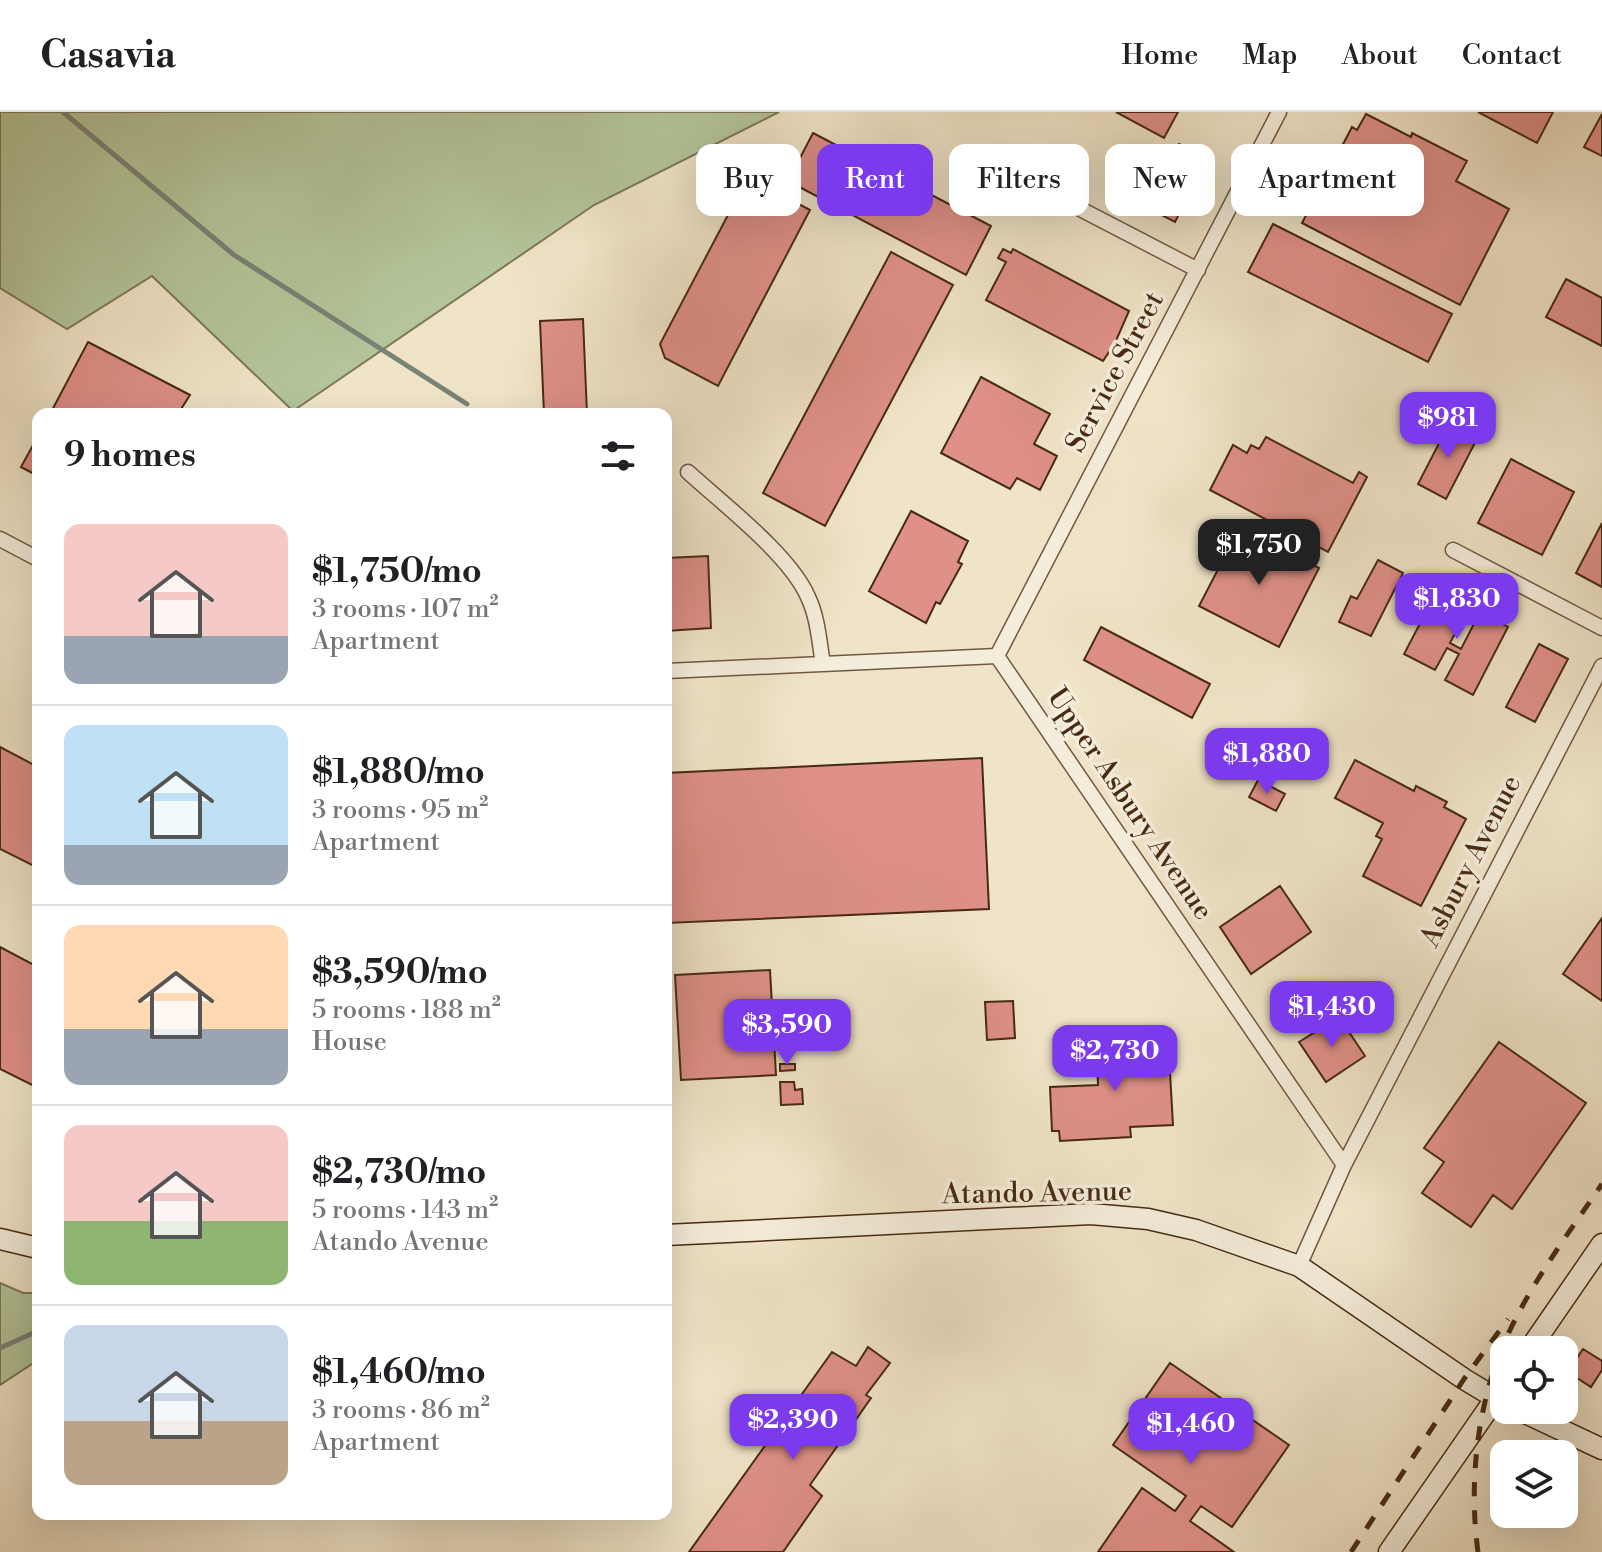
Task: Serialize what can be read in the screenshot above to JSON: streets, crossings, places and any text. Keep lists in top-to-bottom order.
{
  "streets": {
    "main road": ["Atando Avenue"],
    "street": ["Service Street", "Upper Asbury Avenue", "Asbury Avenue"]
  },
  "crossings": [
    ["Service Street", "Upper Asbury Avenue"],
    ["Upper Asbury Avenue", "Asbury Avenue"]
  ],
  "page": {
    "header": "Casavia",
    "nav": [
      "Home",
      "Map",
      "About",
      "Contact"
    ],
    "chip": [
      "Buy",
      "Rent",
      "Filters",
      "New",
      "Apartment"
    ],
    "price": [
      "$981",
      "$1,750",
      "$1,830",
      "$1,880",
      "$1,430",
      "$3,590",
      "$2,730",
      "$2,390",
      "$1,460"
    ],
    "heading": "9 homes",
    "list": [
      {
        "name": "$1,750/mo",
        "note": "3 rooms · 107 m² · Apartment"
      },
      {
        "name": "$1,880/mo",
        "note": "3 rooms · 95 m² · Apartment"
      },
      {
        "name": "$3,590/mo",
        "note": "5 rooms · 188 m² · House"
      },
      {
        "name": "$2,730/mo",
        "note": "5 rooms · 143 m² · Atando Avenue"
      },
      {
        "name": "$1,460/mo",
        "note": "3 rooms · 86 m² · Apartment"
      }
    ]
  }
}
